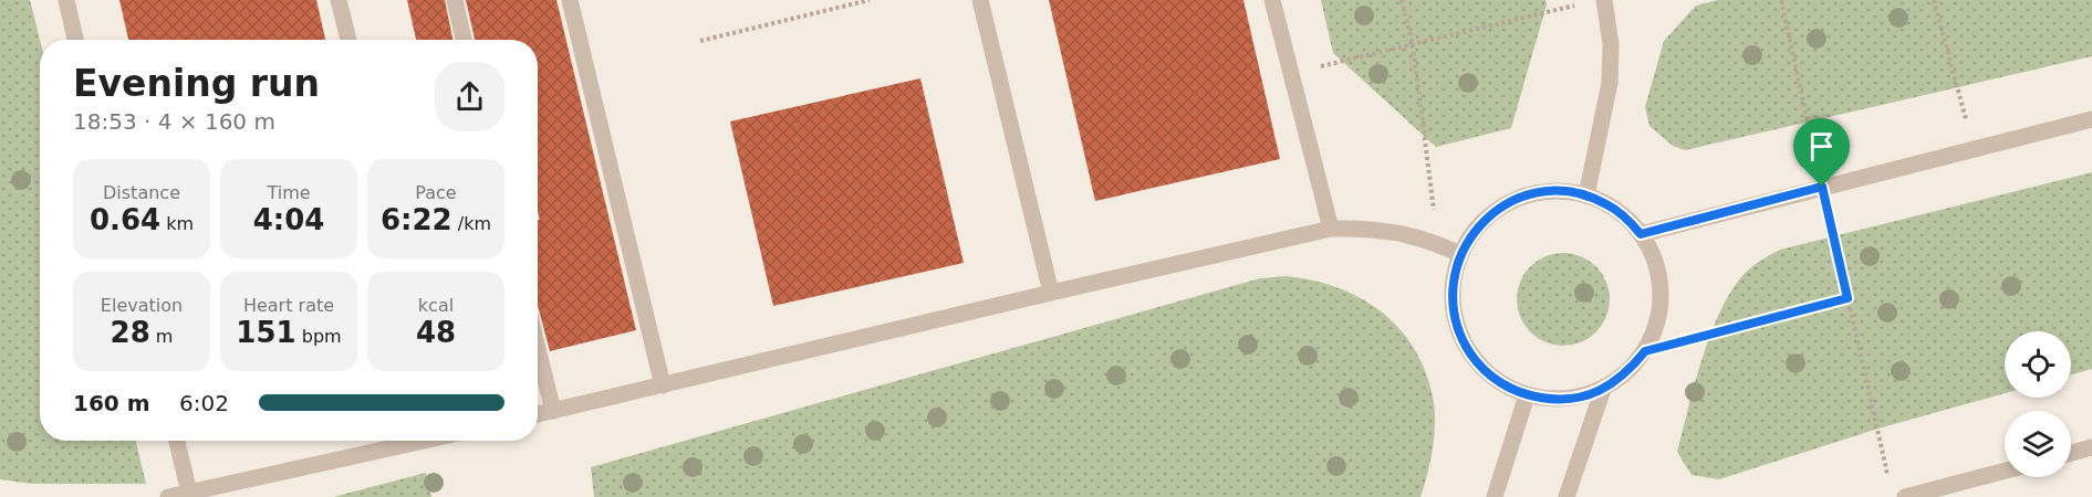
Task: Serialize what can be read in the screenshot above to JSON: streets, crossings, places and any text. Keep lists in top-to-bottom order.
{
  "page": {
    "heading": ["Evening run", "18:53 · 4 × 160 m"],
    "stats": [
      ["Distance", "0.64 km"],
      ["Time", "4:04"],
      ["Pace", "6:22 /km"],
      ["Elevation", "28 m"],
      ["Heart rate", "151 bpm"],
      ["kcal", "48"]
    ],
    "list": [
      {
        "name": "160 m",
        "note": "6:02"
      }
    ]
  }
}
